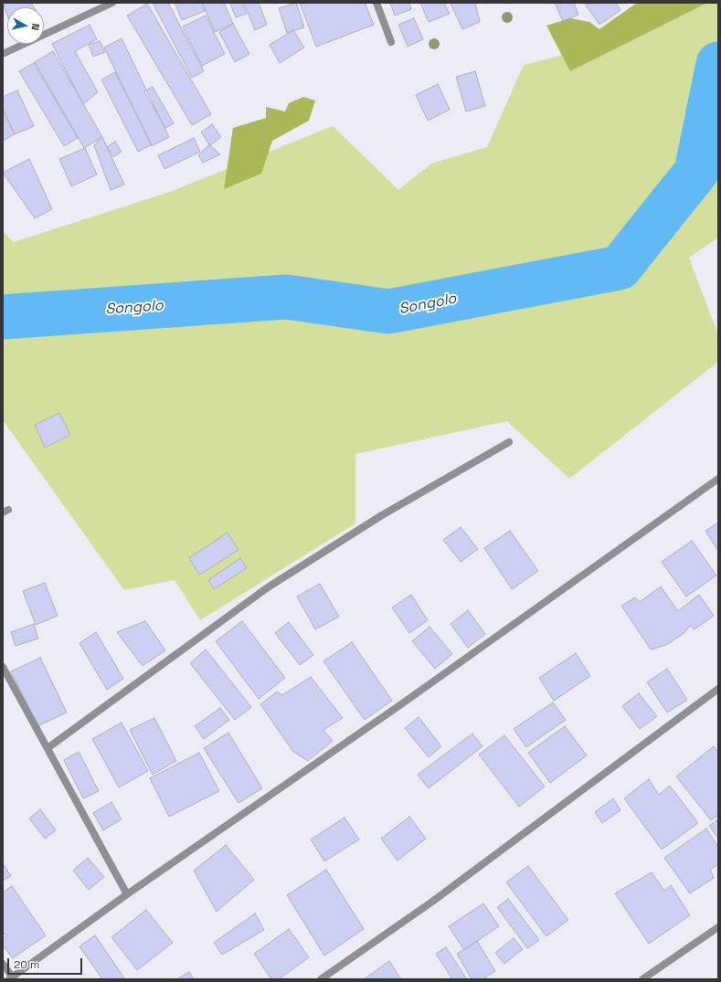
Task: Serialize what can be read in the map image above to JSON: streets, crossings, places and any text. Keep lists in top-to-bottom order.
{
  "water": ["Songolo"],
  "scale_bar": "20 m",
  "north": "right"
}
